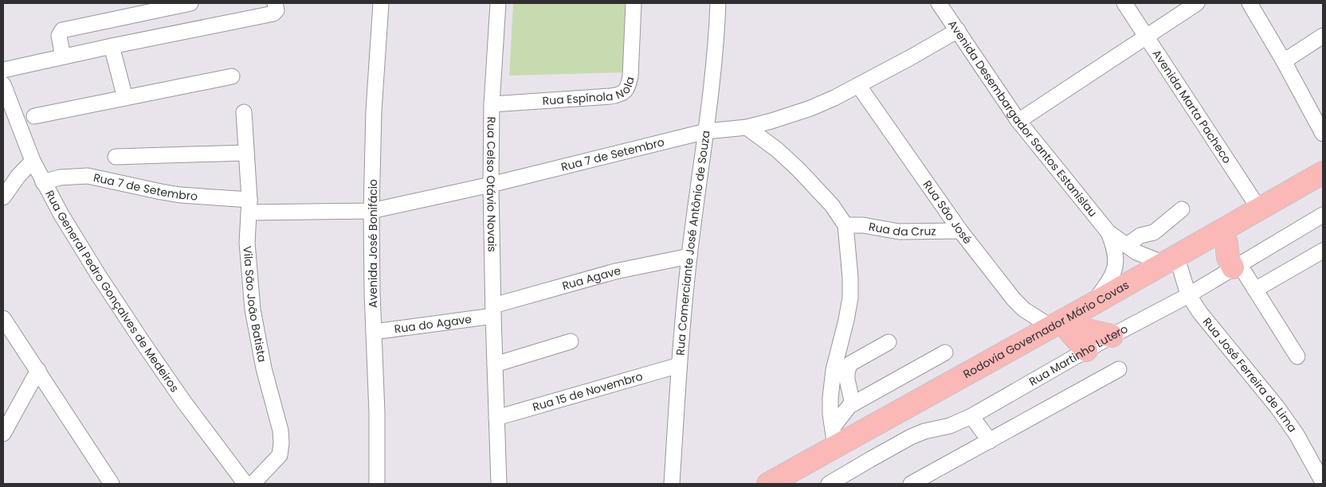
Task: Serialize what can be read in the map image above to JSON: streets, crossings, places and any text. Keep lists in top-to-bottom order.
{
  "streets": {
    "highway": ["Rodovia Governador Mário Covas"],
    "street": [
      "Rua Espínola Nola",
      "Avenida Marta Pacheco",
      "Avenida Desembargador Santos Estanislau",
      "Rua 7 de Setembro",
      "Rua Celso Otávio Novais",
      "Rua São José",
      "Rua da Cruz",
      "Avenida José Bonifácio",
      "Rua Comerciante José Antônio de Souza",
      "Rua Agave",
      "Rua General Pedro Gonçalves de Medeiros",
      "Vila São João Batista",
      "Rua do Agave",
      "Rua Martinho Lutero",
      "Rua José Ferreira de Lima",
      "Rua 15 de Novembro"
    ]
  },
  "crossings": [
    ["Rua Espínola Nola", "Rua Celso Otávio Novais"],
    ["Avenida Marta Pacheco", "Rodovia Governador Mário Covas"],
    ["Avenida Desembargador Santos Estanislau", "Rua 7 de Setembro"],
    ["Avenida Desembargador Santos Estanislau", "Rodovia Governador Mário Covas"],
    ["Avenida Desembargador Santos Estanislau", "Rua José Ferreira de Lima"],
    ["Rua 7 de Setembro", "Rua Celso Otávio Novais"],
    ["Rua 7 de Setembro", "Rua São José"],
    ["Rua 7 de Setembro", "Avenida José Bonifácio"],
    ["Rua 7 de Setembro", "Rua Comerciante José Antônio de Souza"],
    ["Rua 7 de Setembro", "Rua General Pedro Gonçalves de Medeiros"],
    ["Rua 7 de Setembro", "Vila São João Batista"],
    ["Rua Celso Otávio Novais", "Rua Agave"],
    ["Rua Celso Otávio Novais", "Rua do Agave"],
    ["Rua Celso Otávio Novais", "Rua 15 de Novembro"],
    ["Rua São José", "Rua da Cruz"],
    ["Rua São José", "Rodovia Governador Mário Covas"],
    ["Avenida José Bonifácio", "Rua do Agave"],
    ["Rua Comerciante José Antônio de Souza", "Rua Agave"],
    ["Rua Comerciante José Antônio de Souza", "Rua 15 de Novembro"],
    ["Rua Agave", "Rua do Agave"],
    ["Rodovia Governador Mário Covas", "Rua José Ferreira de Lima"],
    ["Rua Martinho Lutero", "Rua José Ferreira de Lima"]
  ]
}
